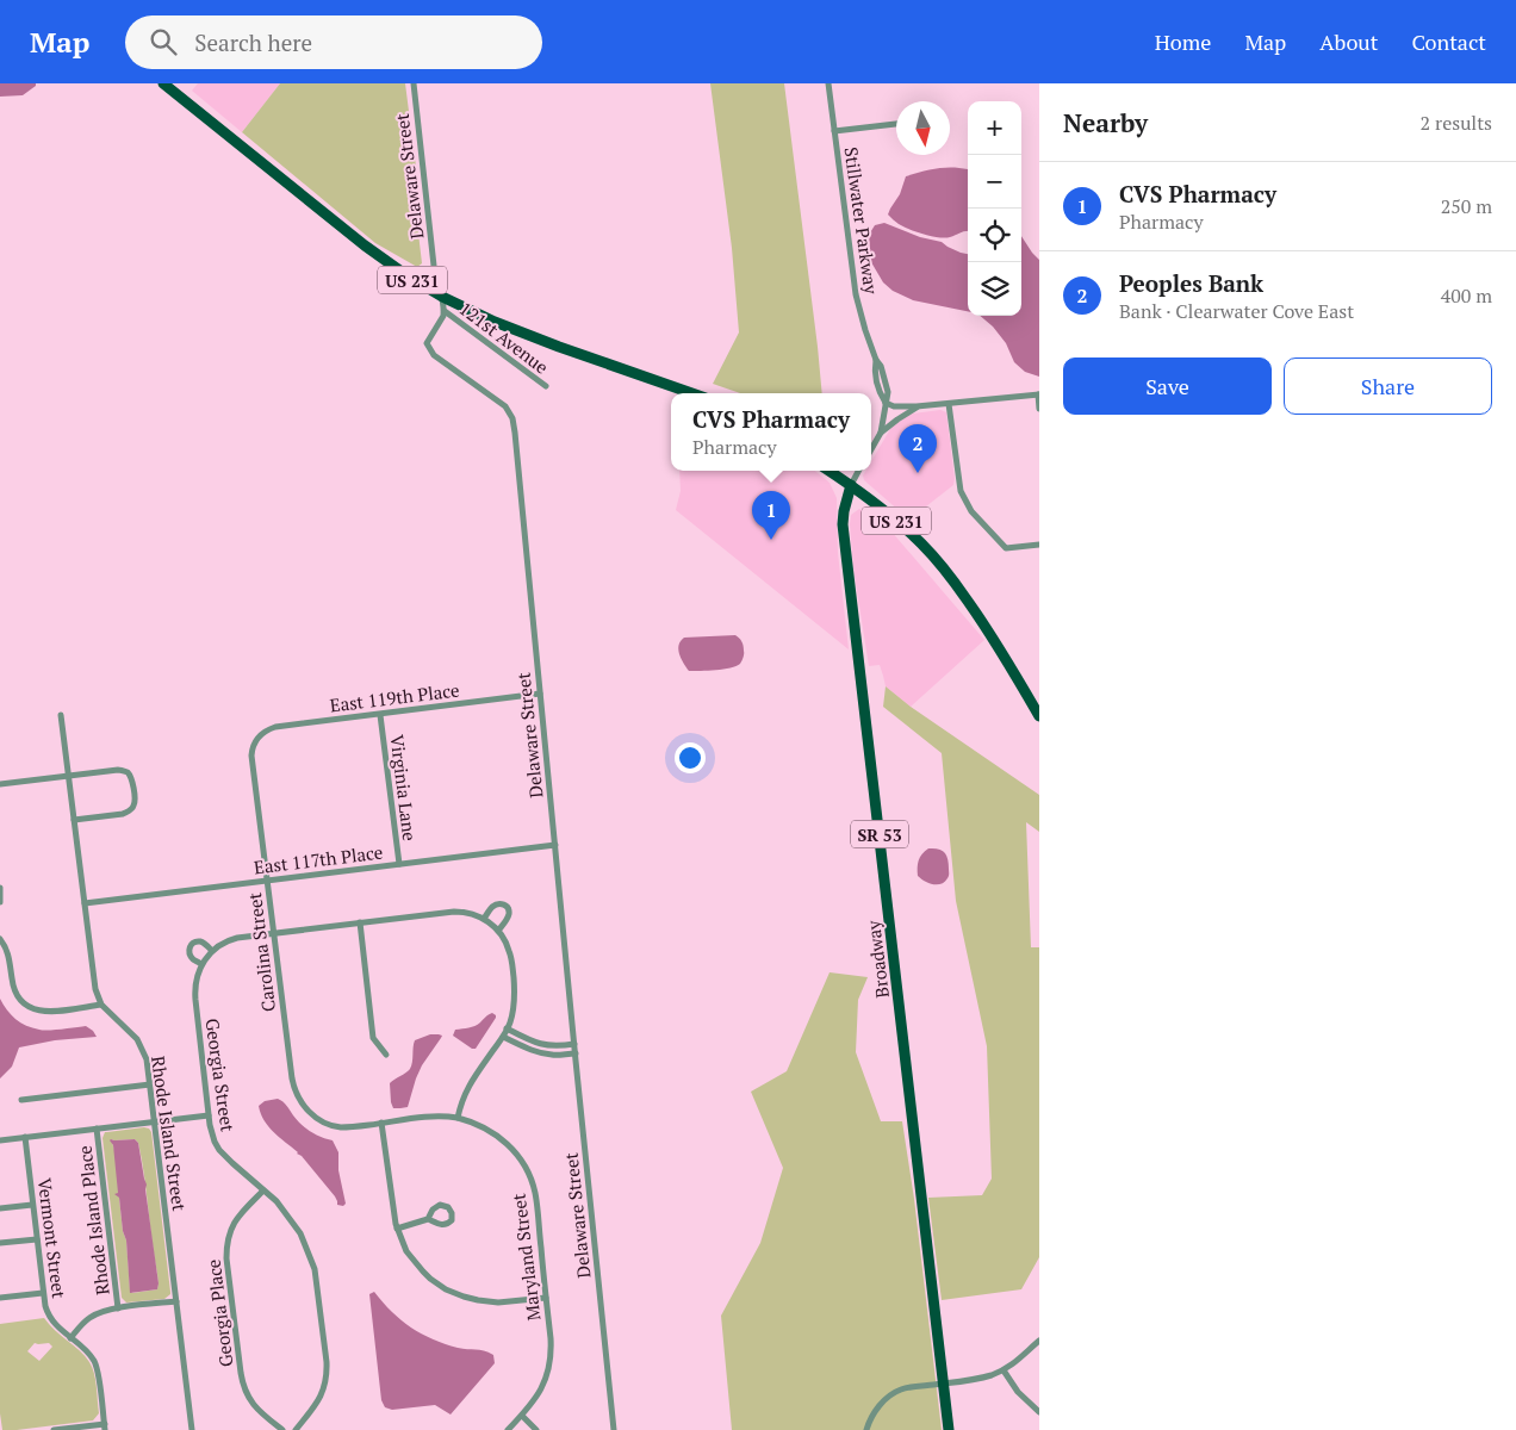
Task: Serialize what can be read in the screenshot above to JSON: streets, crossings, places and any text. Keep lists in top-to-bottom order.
{
  "streets": {
    "main road": ["US 231", "SR 53", "Broadway"],
    "street": [
      "Delaware Street",
      "Stillwater Parkway",
      "121st Avenue",
      "East 119th Place",
      "Virginia Lane",
      "East 117th Place",
      "Carolina Street",
      "Georgia Street",
      "Rhode Island Street",
      "Rhode Island Place",
      "Vermont Street",
      "Maryland Street",
      "Georgia Place"
    ]
  },
  "crossings": [
    ["Delaware Street", "US 231"],
    ["Delaware Street", "121st Avenue"],
    ["Delaware Street", "East 119th Place"],
    ["Delaware Street", "East 117th Place"],
    ["US 231", "Broadway"],
    ["East 119th Place", "Virginia Lane"],
    ["East 119th Place", "Carolina Street"],
    ["Virginia Lane", "East 117th Place"],
    ["East 117th Place", "Carolina Street"],
    ["Carolina Street", "Georgia Street"],
    ["Georgia Street", "Georgia Place"]
  ],
  "north": "bottom",
  "page": {
    "header": "Map",
    "search": "Search here",
    "nav": [
      "Home",
      "Map",
      "About",
      "Contact"
    ],
    "heading": ["Nearby", "2 results"],
    "map_buttons": ["+", "−"],
    "list": [
      {
        "mark": "1",
        "name": "CVS Pharmacy",
        "note": "Pharmacy",
        "value": "250 m"
      },
      {
        "mark": "2",
        "name": "Peoples Bank",
        "note": "Bank · Clearwater Cove East",
        "value": "400 m"
      }
    ],
    "buttons": ["Save", "Share"],
    "popup": ["CVS Pharmacy", "Pharmacy"],
    "pins": ["2", "1"]
  }
}
